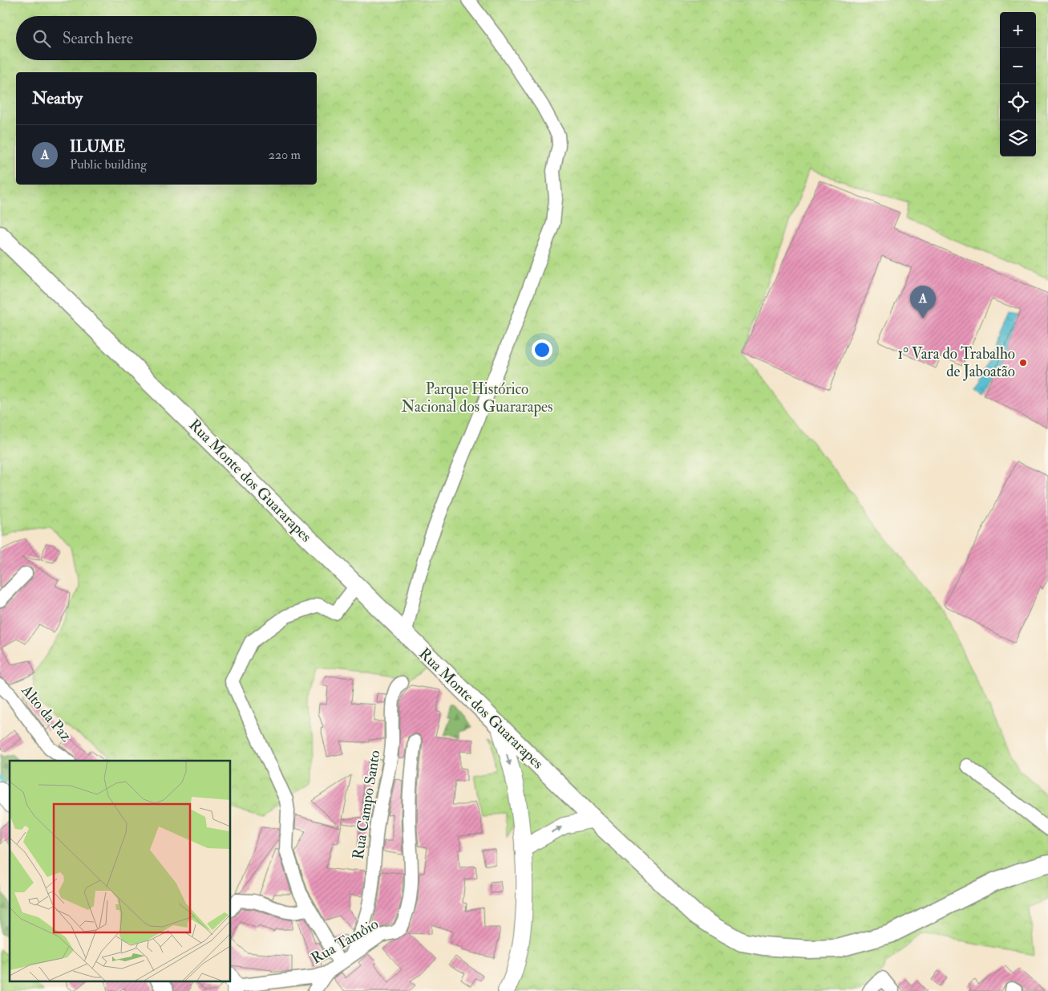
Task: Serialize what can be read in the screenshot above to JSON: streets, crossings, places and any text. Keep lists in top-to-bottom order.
{
  "streets": {
    "main road": ["Rua Monte dos Guararapes"],
    "street": ["Alto da Paz", "Rua Campo Santo", "Rua Tamôio"]
  },
  "crossings": [
    ["Rua Campo Santo", "Rua Tamôio"]
  ],
  "parks": ["Parque Histórico Nacional dos Guararapes"],
  "places": ["1° Vara do Trabalho de Jaboatão"],
  "page": {
    "map_buttons": ["+", "−"],
    "search": "Search here",
    "heading": "Nearby",
    "list": [
      {
        "mark": "A",
        "name": "ILUME",
        "note": "Public building",
        "value": "220 m"
      }
    ],
    "pins": "A"
  }
}
